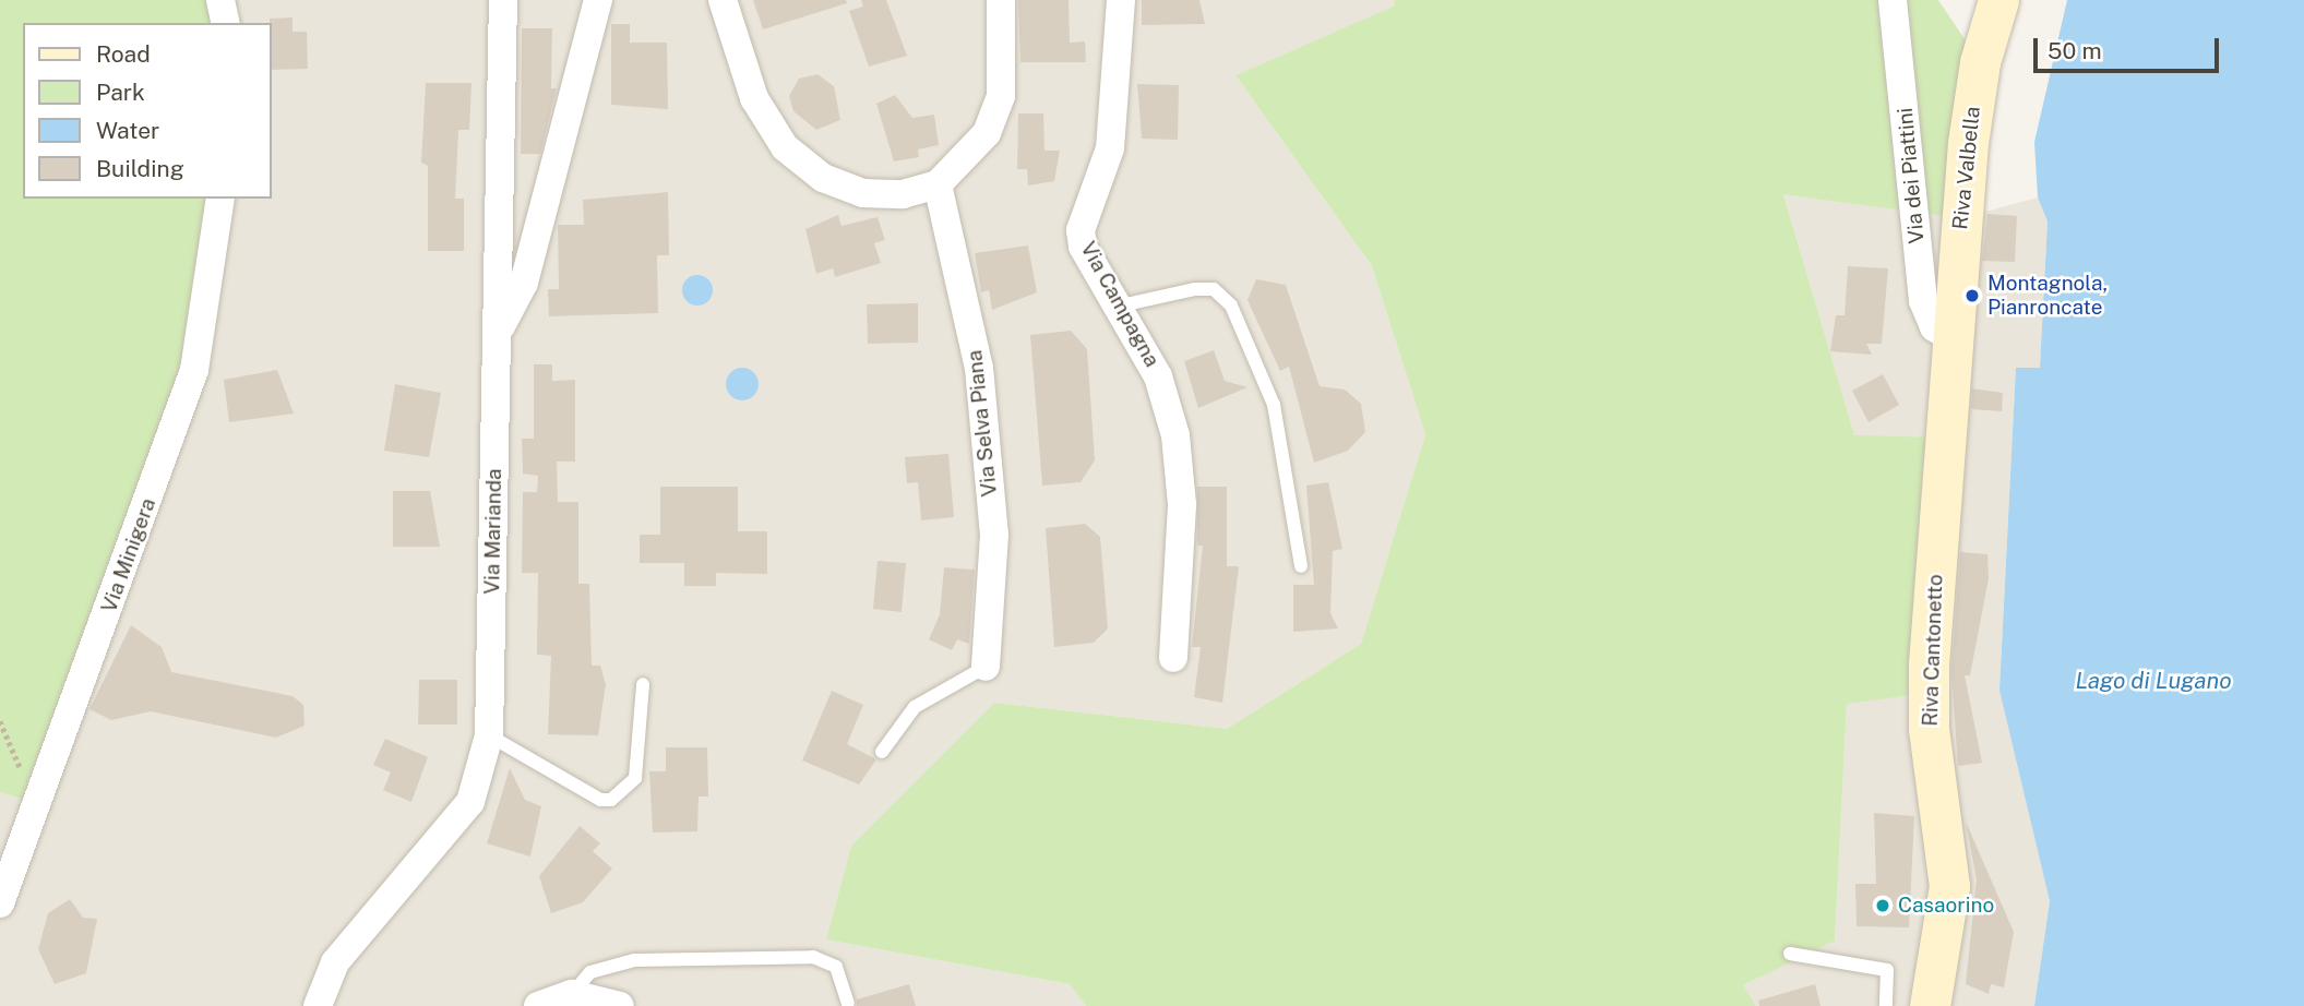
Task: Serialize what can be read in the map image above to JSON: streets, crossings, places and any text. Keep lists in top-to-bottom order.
{
  "streets": {
    "main road": ["Riva Valbella", "Riva Cantonetto"],
    "street": [
      "Via dei Piattini",
      "Via Campagna",
      "Via Selva Piana",
      "Via Marianda",
      "Via Minigera"
    ]
  },
  "crossings": [
    ["Riva Valbella", "Via dei Piattini"],
    ["Riva Valbella", "Riva Cantonetto"],
    ["Via dei Piattini", "Riva Cantonetto"]
  ],
  "water": ["Lago di Lugano"],
  "places": ["Montagnola, Pianroncate", "Casaorino"],
  "legend": [
    "Road",
    "Park",
    "Water",
    "Building"
  ],
  "scale_bar": "50 m"
}
